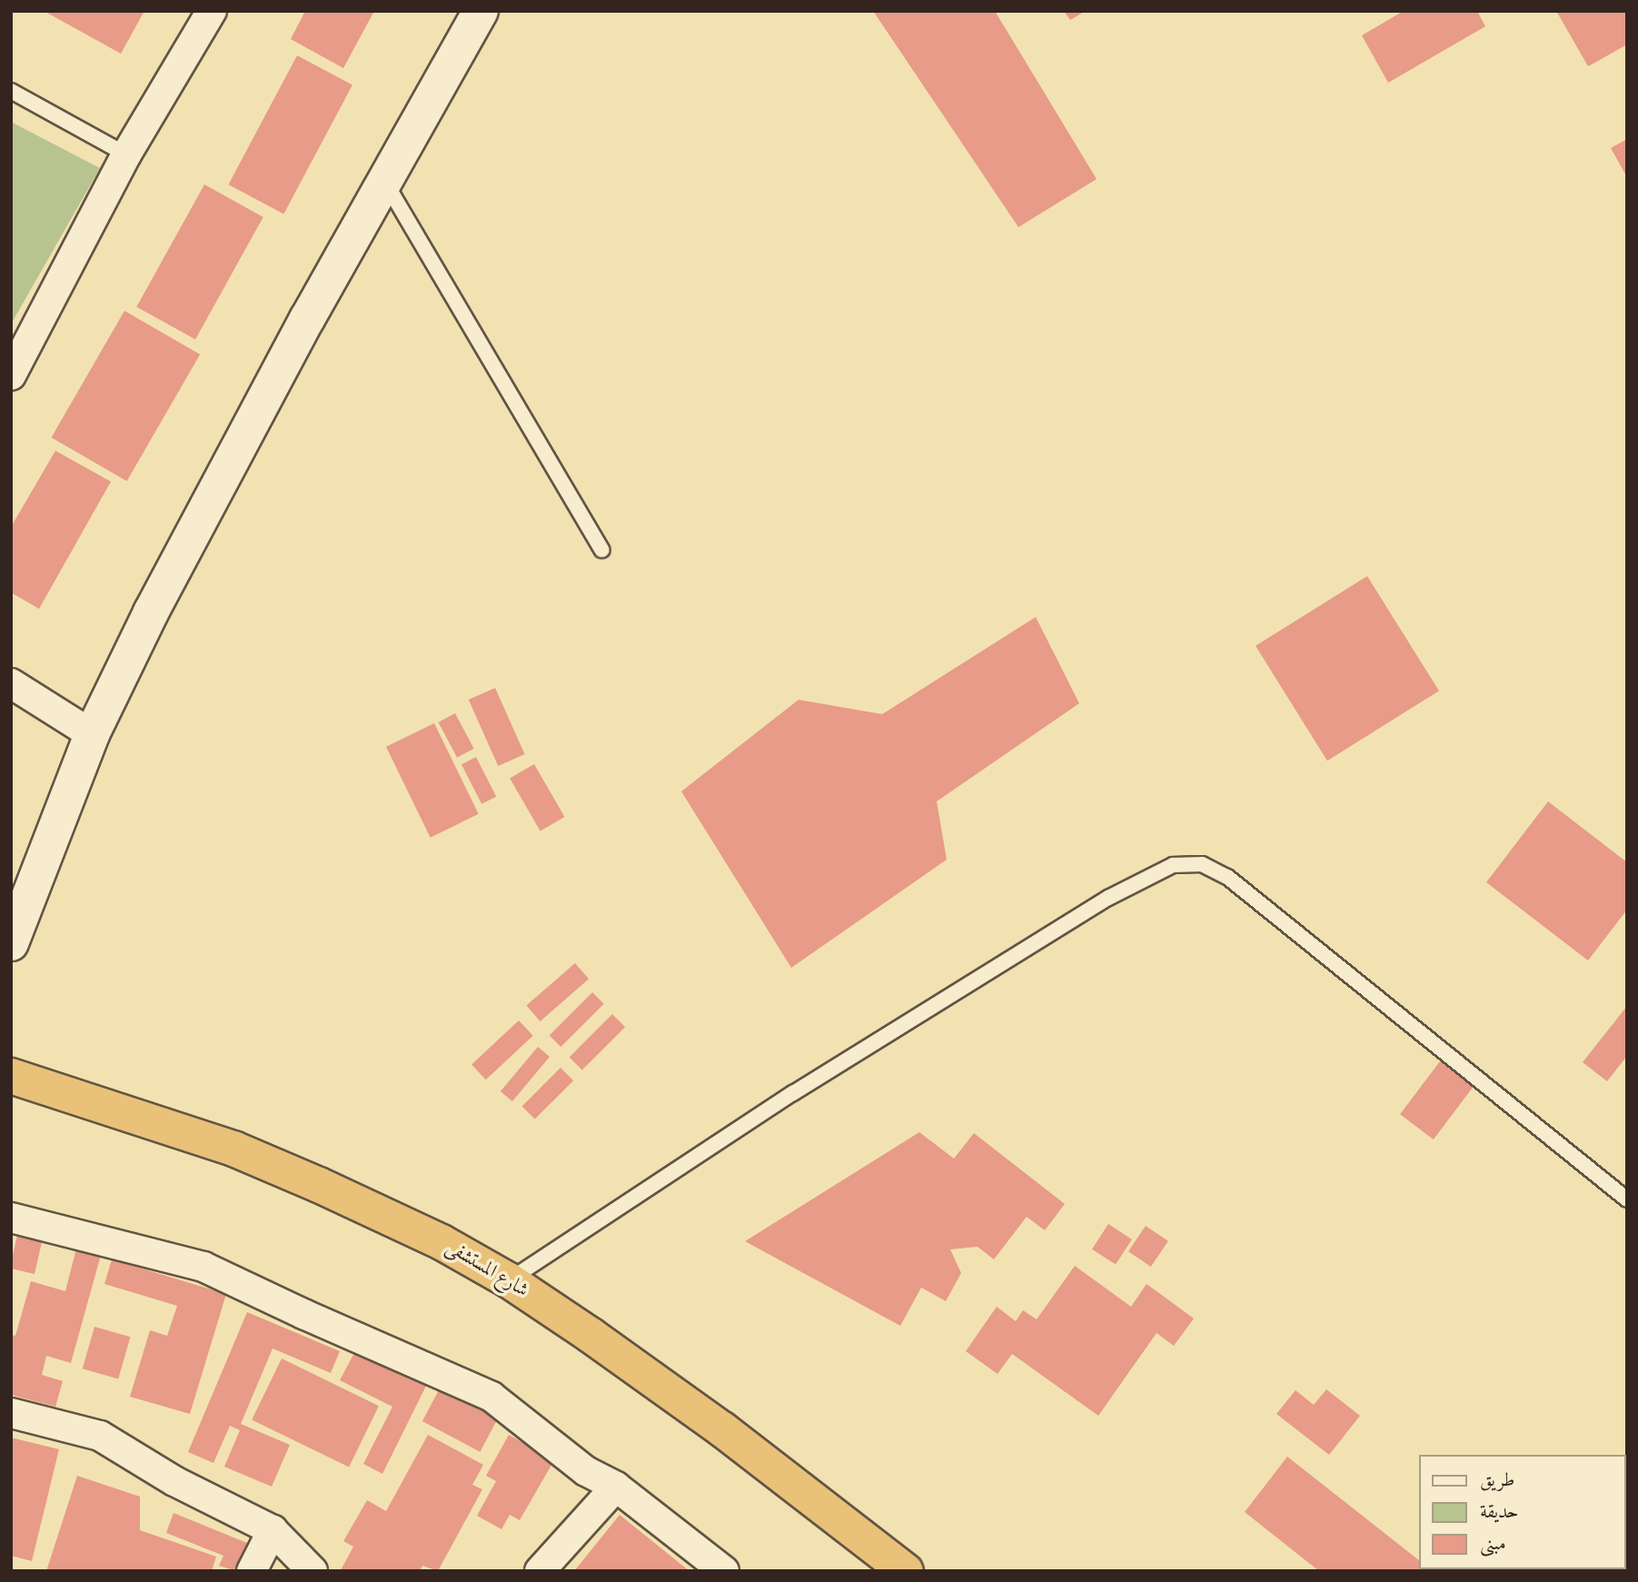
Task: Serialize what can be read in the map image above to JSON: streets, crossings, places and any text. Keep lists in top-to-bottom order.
{
  "streets": {
    "highway": ["شارع المستشفى"]
  },
  "legend": ["طريق", "حديقة", "مبنى"]
}
